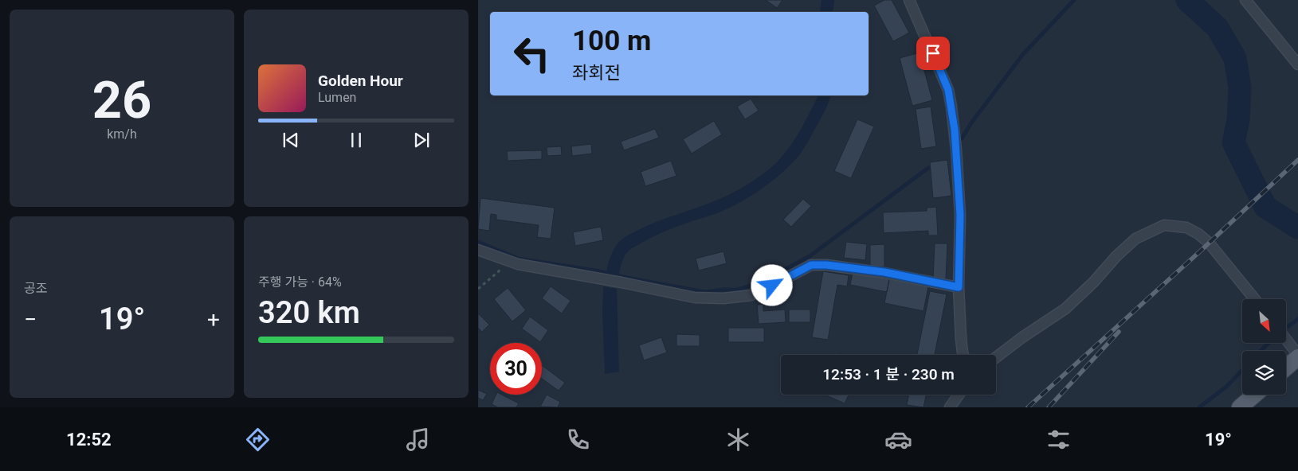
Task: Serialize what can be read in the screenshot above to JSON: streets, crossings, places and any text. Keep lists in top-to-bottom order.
{
  "north": "bottom right",
  "page": {
    "tile": [
      ["26", "km/h"],
      "공조",
      ["주행 가능 · 64%", "320 km"]
    ],
    "turn": ["100 m", "좌회전"],
    "song": ["Golden Hour", "Lumen"],
    "heat": ["−", "19°", "+"],
    "limit": "30",
    "trip": "12:53 · 1 분 · 230 m",
    "tabs": ["12:52", "19°"]
  }
}
